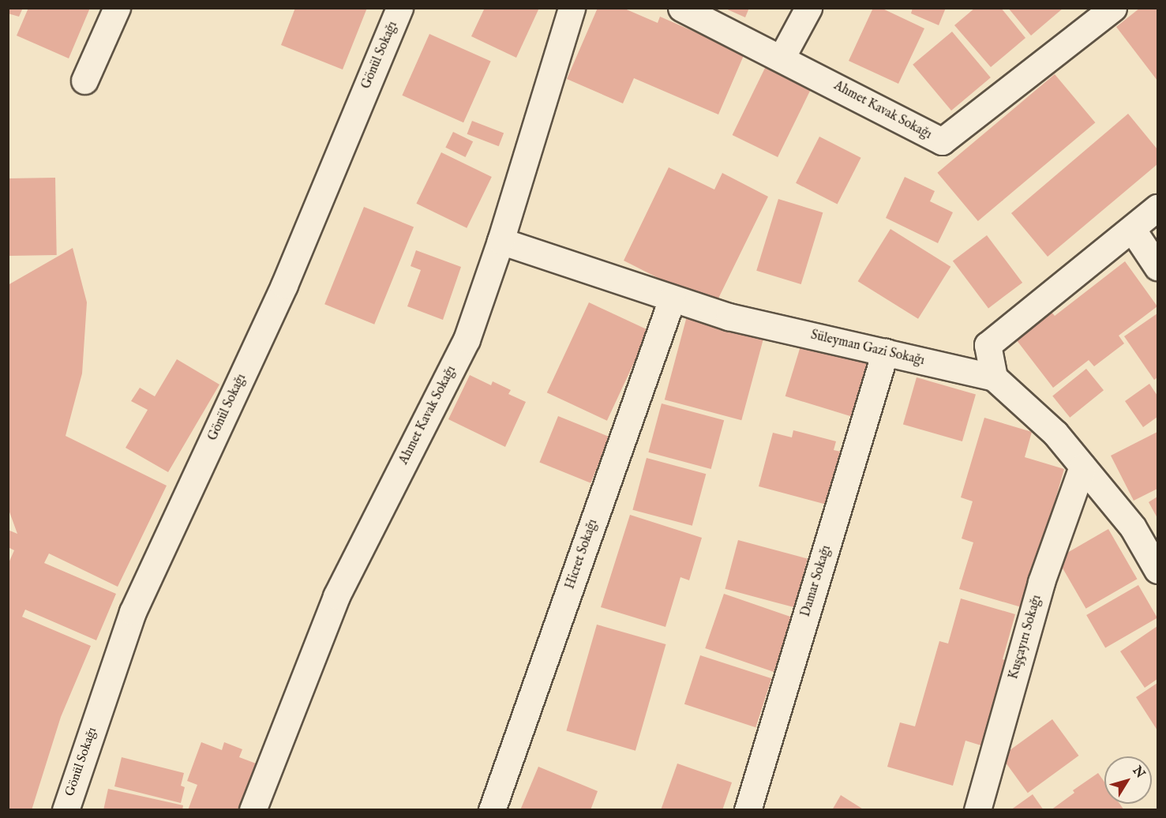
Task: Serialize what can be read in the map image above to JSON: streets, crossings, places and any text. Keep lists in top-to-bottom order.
{
  "streets": {
    "street": [
      "Gönül Sokağı",
      "Ahmet Kavak Sokağı",
      "Süleyman Gazi Sokağı",
      "Hicret Sokağı",
      "Damar Sokağı",
      "Kuşçayırı Sokağı"
    ]
  },
  "crossings": [
    ["Ahmet Kavak Sokağı", "Süleyman Gazi Sokağı"],
    ["Süleyman Gazi Sokağı", "Hicret Sokağı"],
    ["Süleyman Gazi Sokağı", "Damar Sokağı"],
    ["Süleyman Gazi Sokağı", "Kuşçayırı Sokağı"]
  ],
  "north": "top right"
}
